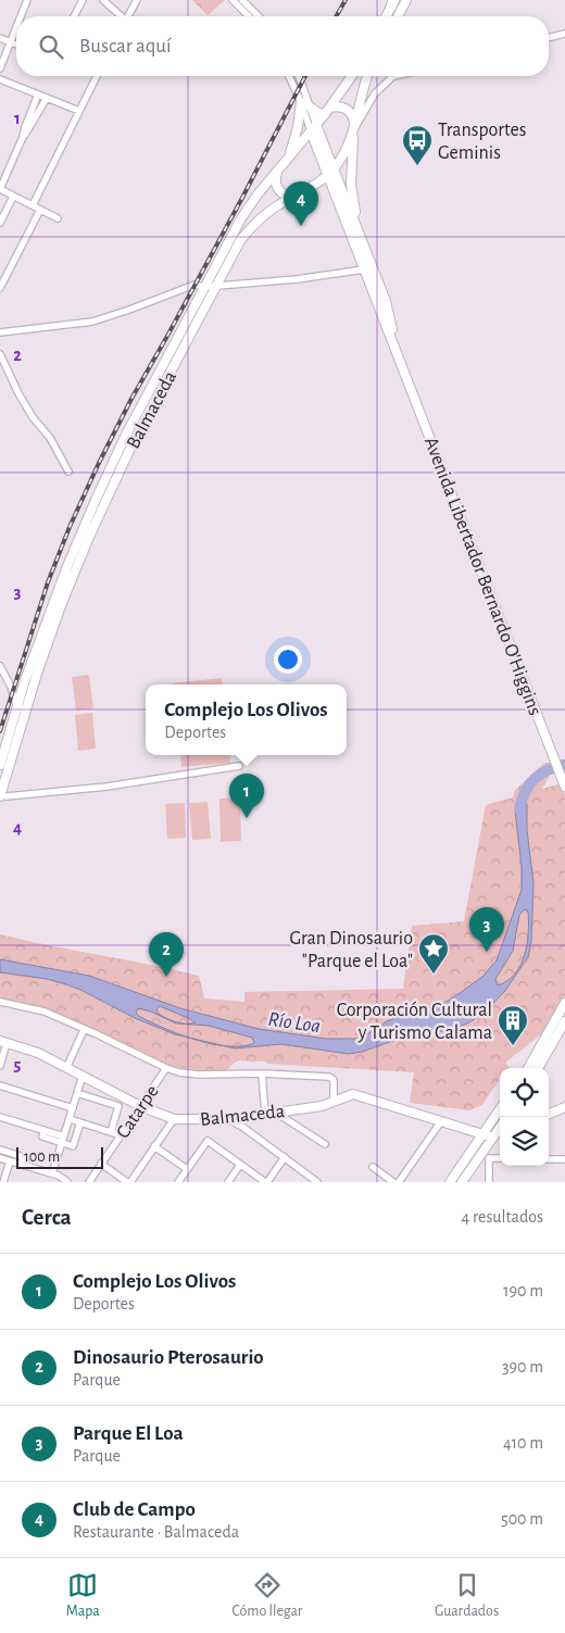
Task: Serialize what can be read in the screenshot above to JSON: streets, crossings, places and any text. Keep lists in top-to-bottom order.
{
  "streets": {
    "main road": ["Balmaceda", "Avenida Libertador Bernardo O'Higgins"],
    "street": ["Catarpe"]
  },
  "crossings": [
    ["Balmaceda", "Avenida Libertador Bernardo O'Higgins"],
    ["Balmaceda", "Catarpe"]
  ],
  "water": ["Río Loa"],
  "places": {
    "bus stop": ["Transportes Geminis"],
    "place": ["Gran Dinosaurio \"Parque el Loa\""],
    "building": ["Corporación Cultural y Turismo Calama"]
  },
  "scale_bar": "100 m",
  "page": {
    "search": "Buscar aquí",
    "pins": [
      "4",
      "1",
      "3",
      "2"
    ],
    "popup": ["Complejo Los Olivos", "Deportes"],
    "scale": "100 m",
    "heading": ["Cerca", "4 resultados"],
    "list": [
      {
        "mark": "1",
        "name": "Complejo Los Olivos",
        "note": "Deportes",
        "value": "190 m"
      },
      {
        "mark": "2",
        "name": "Dinosaurio Pterosaurio",
        "note": "Parque",
        "value": "390 m"
      },
      {
        "mark": "3",
        "name": "Parque El Loa",
        "note": "Parque",
        "value": "410 m"
      },
      {
        "mark": "4",
        "name": "Club de Campo",
        "note": "Restaurante · Balmaceda",
        "value": "500 m"
      }
    ],
    "nav": ["Mapa", "Cómo llegar", "Guardados"]
  },
  "grid": {
    "rows": [
      "1",
      "2",
      "3",
      "4",
      "5"
    ]
  }
}
